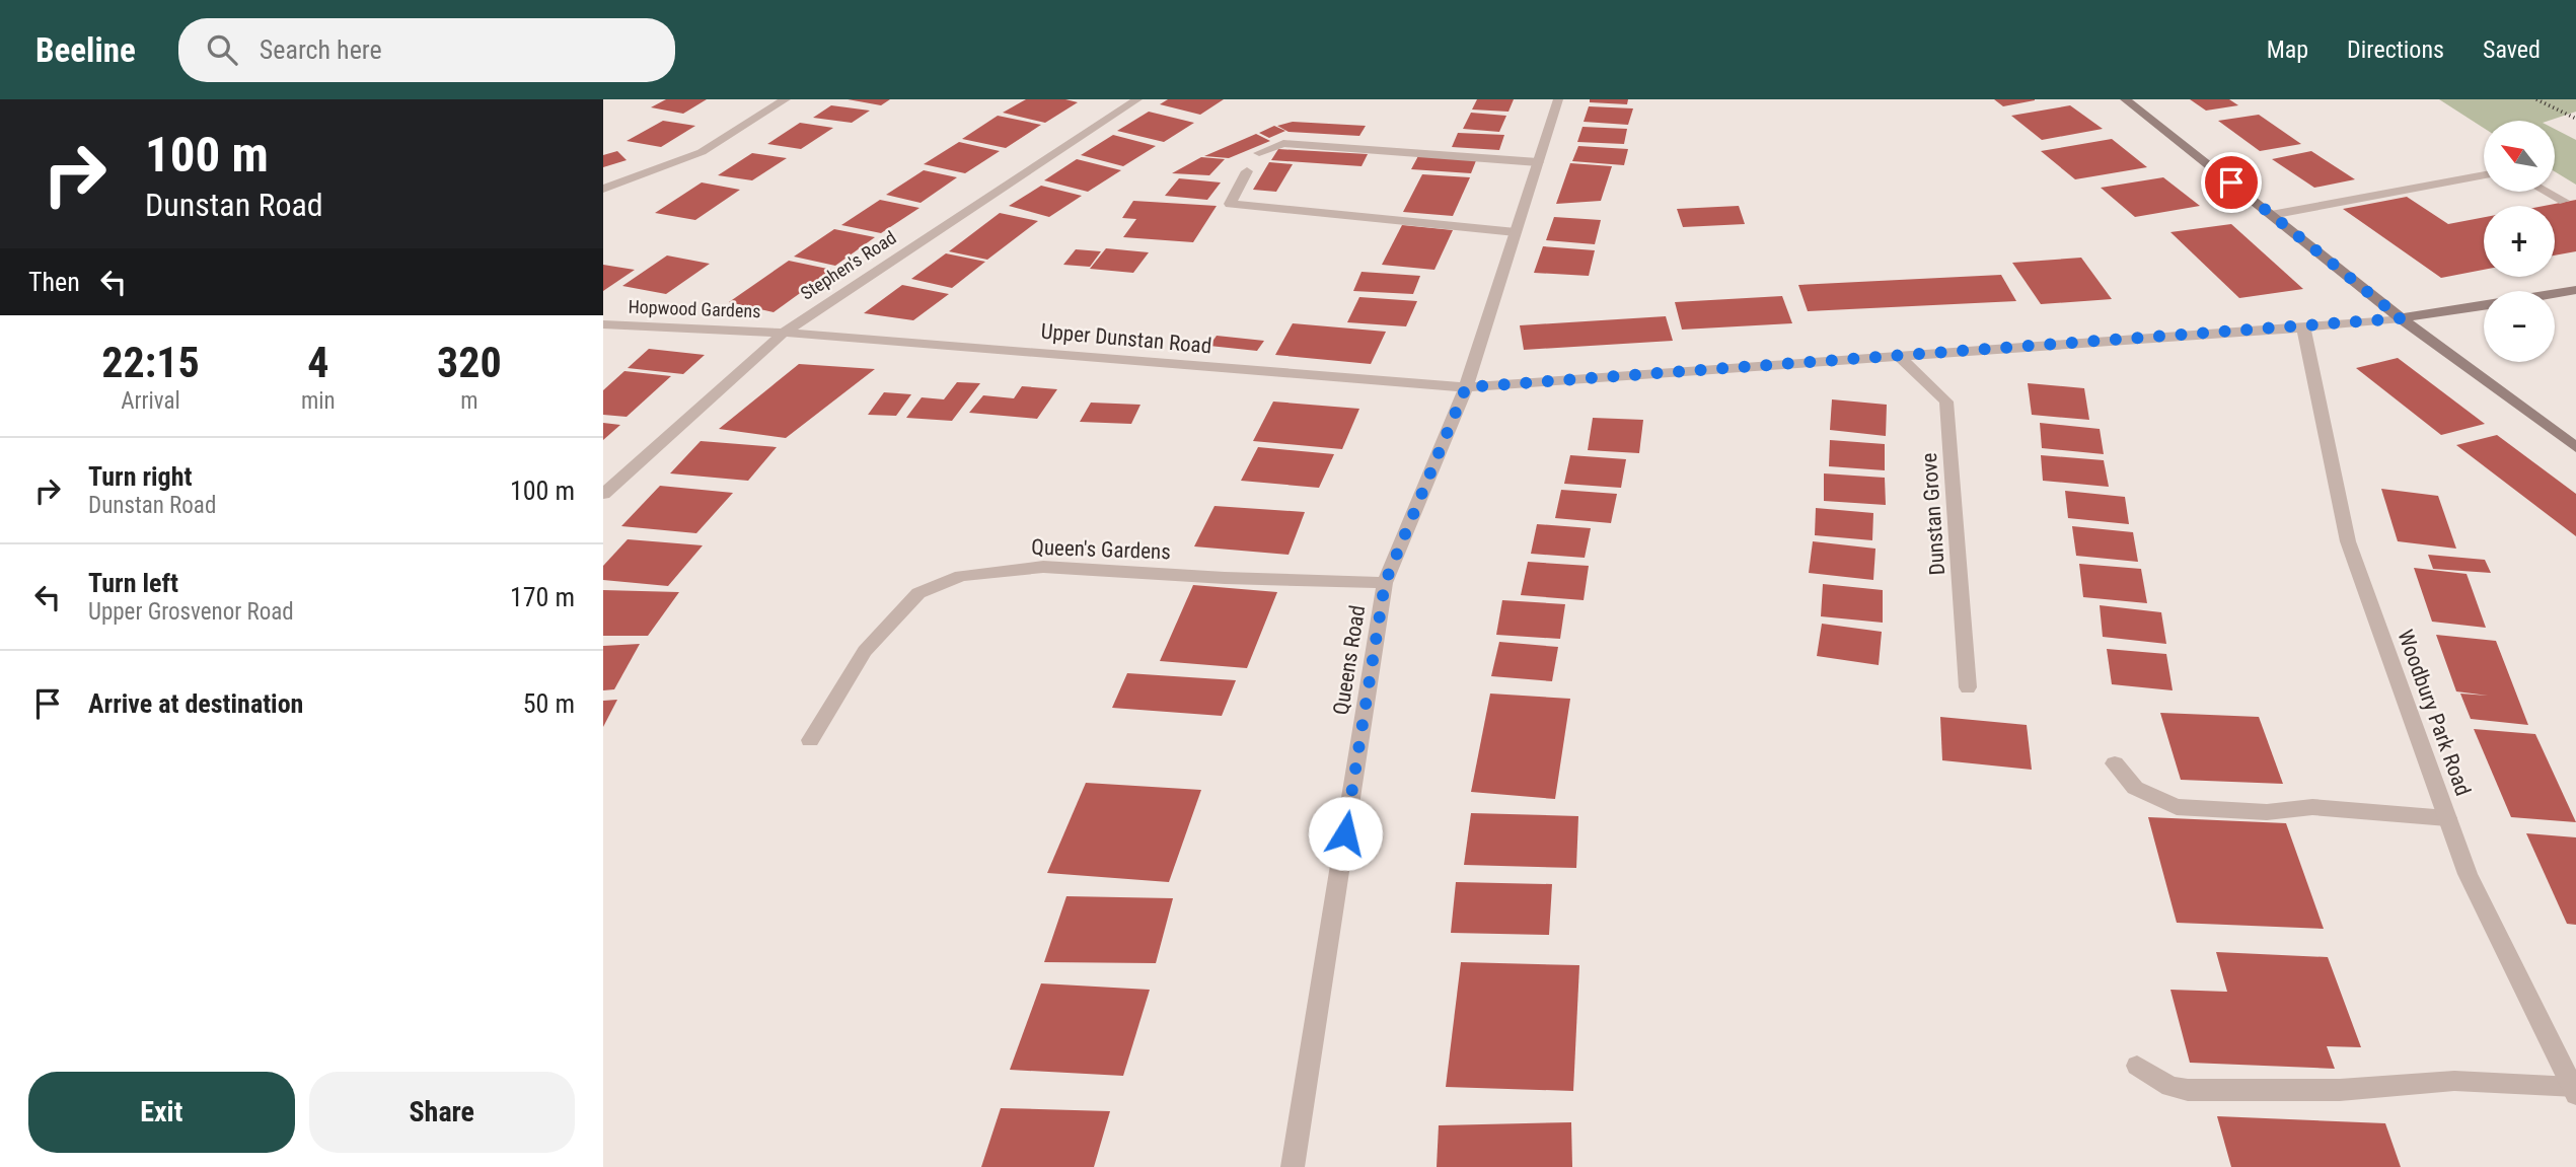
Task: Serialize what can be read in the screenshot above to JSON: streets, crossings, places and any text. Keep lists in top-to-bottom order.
{
  "streets": {
    "street": [
      "Stephen's Road",
      "Hopwood Gardens",
      "Upper Dunstan Road",
      "Dunstan Grove",
      "Queen's Gardens",
      "Queens Road",
      "Woodbury Park Road"
    ]
  },
  "crossings": [
    ["Stephen's Road", "Hopwood Gardens"],
    ["Stephen's Road", "Upper Dunstan Road"],
    ["Hopwood Gardens", "Upper Dunstan Road"],
    ["Upper Dunstan Road", "Dunstan Grove"],
    ["Upper Dunstan Road", "Queens Road"],
    ["Upper Dunstan Road", "Woodbury Park Road"],
    ["Queen's Gardens", "Queens Road"]
  ],
  "north": "top left",
  "page": {
    "header": "Beeline",
    "search": "Search here",
    "nav": ["Map", "Directions", "Saved"],
    "turn": ["100 m", "Dunstan Road"],
    "map_buttons": ["+", "−"],
    "then": "Then",
    "eta": [
      "22:15",
      "Arrival",
      "4",
      "min",
      "320",
      "m"
    ],
    "list": [
      {
        "name": "Turn right",
        "note": "Dunstan Road",
        "value": "100 m"
      },
      {
        "name": "Turn left",
        "note": "Upper Grosvenor Road",
        "value": "170 m"
      },
      {
        "name": "Arrive at destination",
        "value": "50 m"
      }
    ],
    "buttons": ["Exit", "Share"]
  }
}
